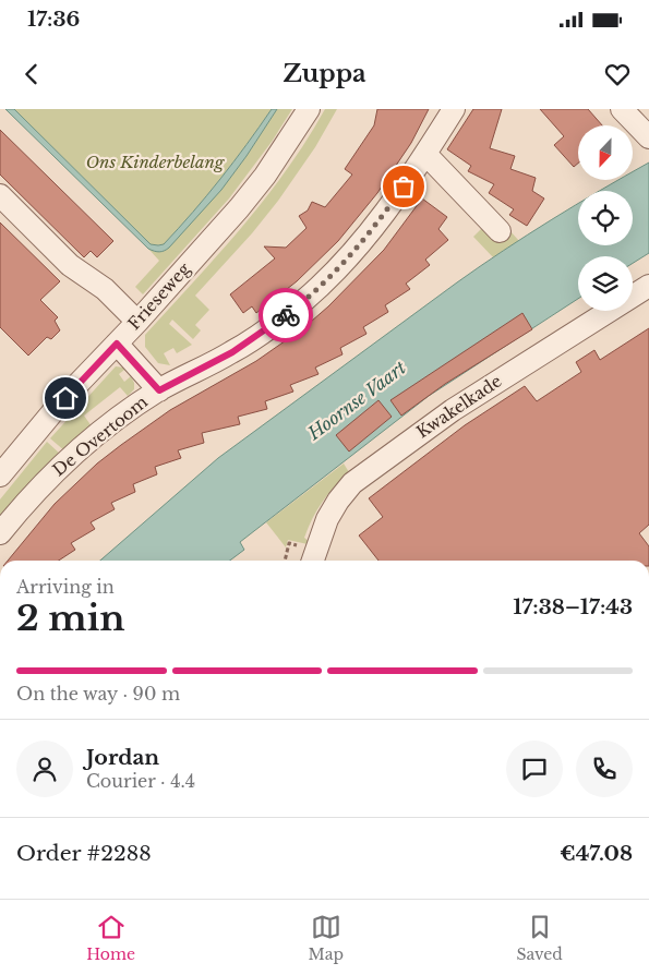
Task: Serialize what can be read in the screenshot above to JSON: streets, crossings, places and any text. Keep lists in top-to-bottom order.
{
  "streets": {
    "street": ["Frieseweg", "Kwakelkade", "De Overtoom"]
  },
  "crossings": [
    ["Frieseweg", "De Overtoom"]
  ],
  "water": ["Hoornse Vaart"],
  "parks": ["Ons Kinderbelang"],
  "north": "bottom",
  "page": {
    "status": "17:36",
    "header": "Zuppa",
    "heading": ["2 min", "Arriving in", "17:38–17:43"],
    "panel": [
      "Jordan",
      "Courier · 4.4",
      "Order #2288",
      "€47.08"
    ],
    "bar": "On the way · 90 m",
    "tabs": ["Home", "Map", "Saved"]
  }
}
